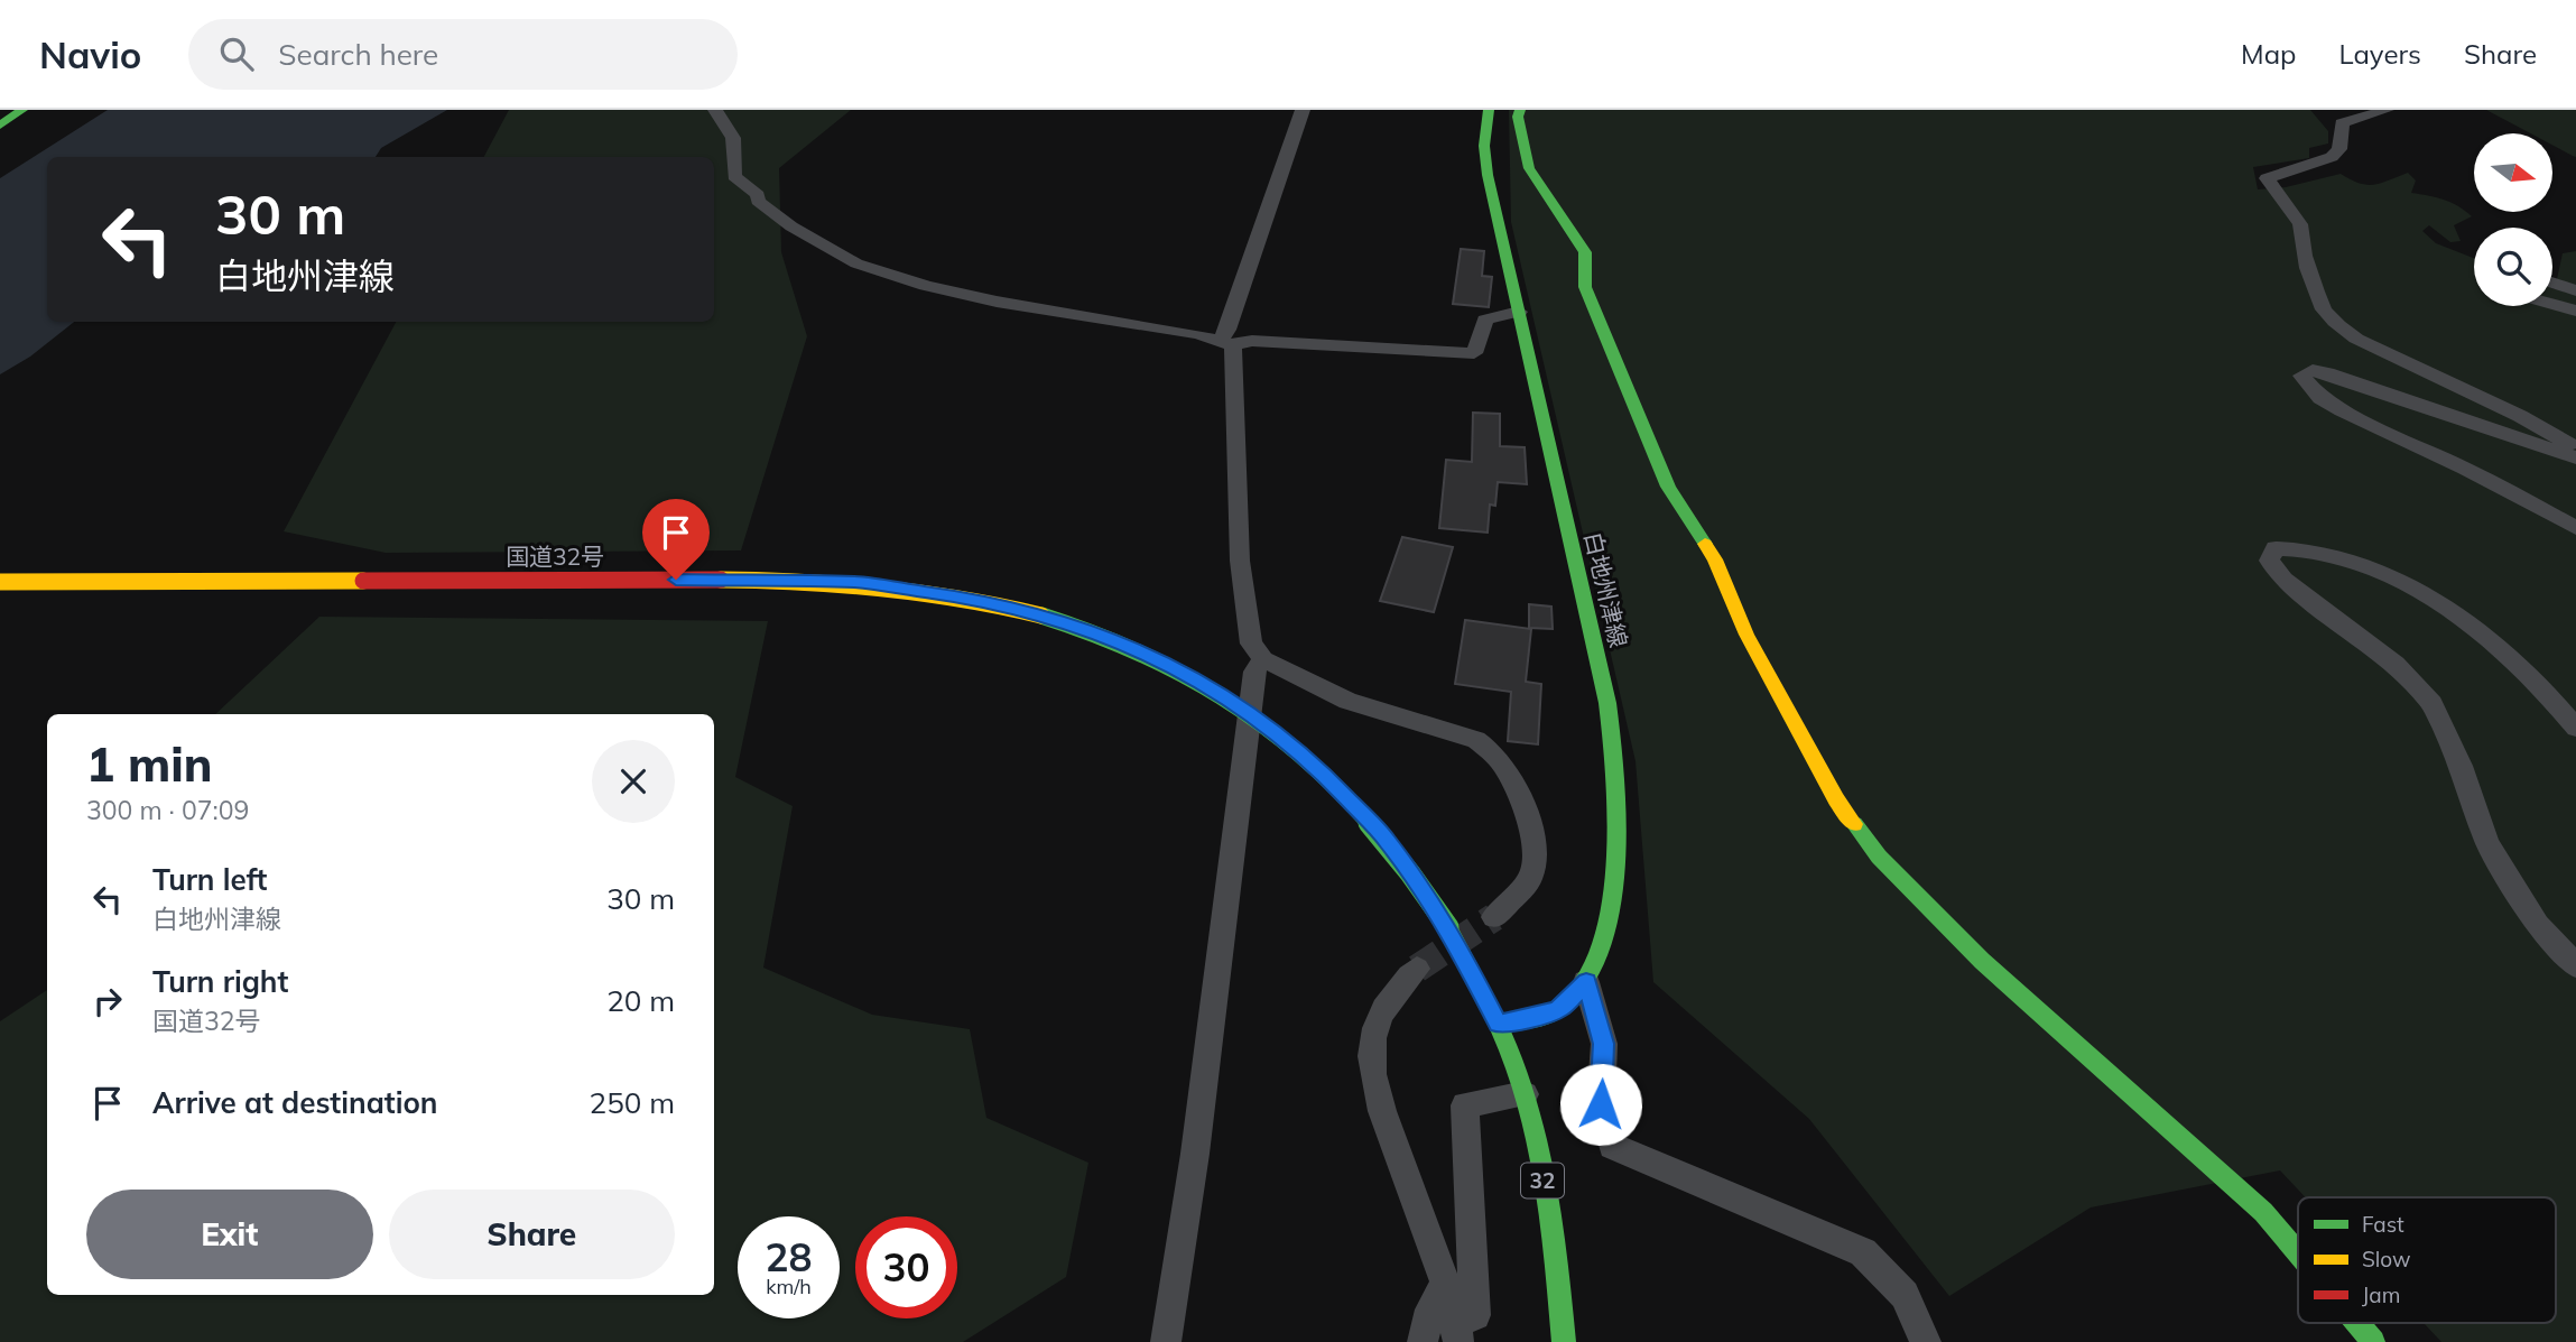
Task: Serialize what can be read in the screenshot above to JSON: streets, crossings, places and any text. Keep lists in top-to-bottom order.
{
  "streets": {
    "main road": ["国道32号", "白地州津線", "32"]
  },
  "crossings": [
    ["国道32号", "白地州津線"]
  ],
  "legend": ["Fast", "Slow", "Jam"],
  "north": "right",
  "page": {
    "header": "Navio",
    "search": "Search here",
    "nav": ["Map", "Layers", "Share"],
    "turn": ["30 m", "白地州津線"],
    "heading": ["1 min", "300 m · 07:09"],
    "list": [
      {
        "name": "Turn left",
        "note": "白地州津線",
        "value": "30 m"
      },
      {
        "name": "Turn right",
        "note": "国道32号",
        "value": "20 m"
      },
      {
        "name": "Arrive at destination",
        "value": "250 m"
      }
    ],
    "buttons": ["Exit", "Share"],
    "speed": "28 km/h",
    "limit": "30"
  }
}
